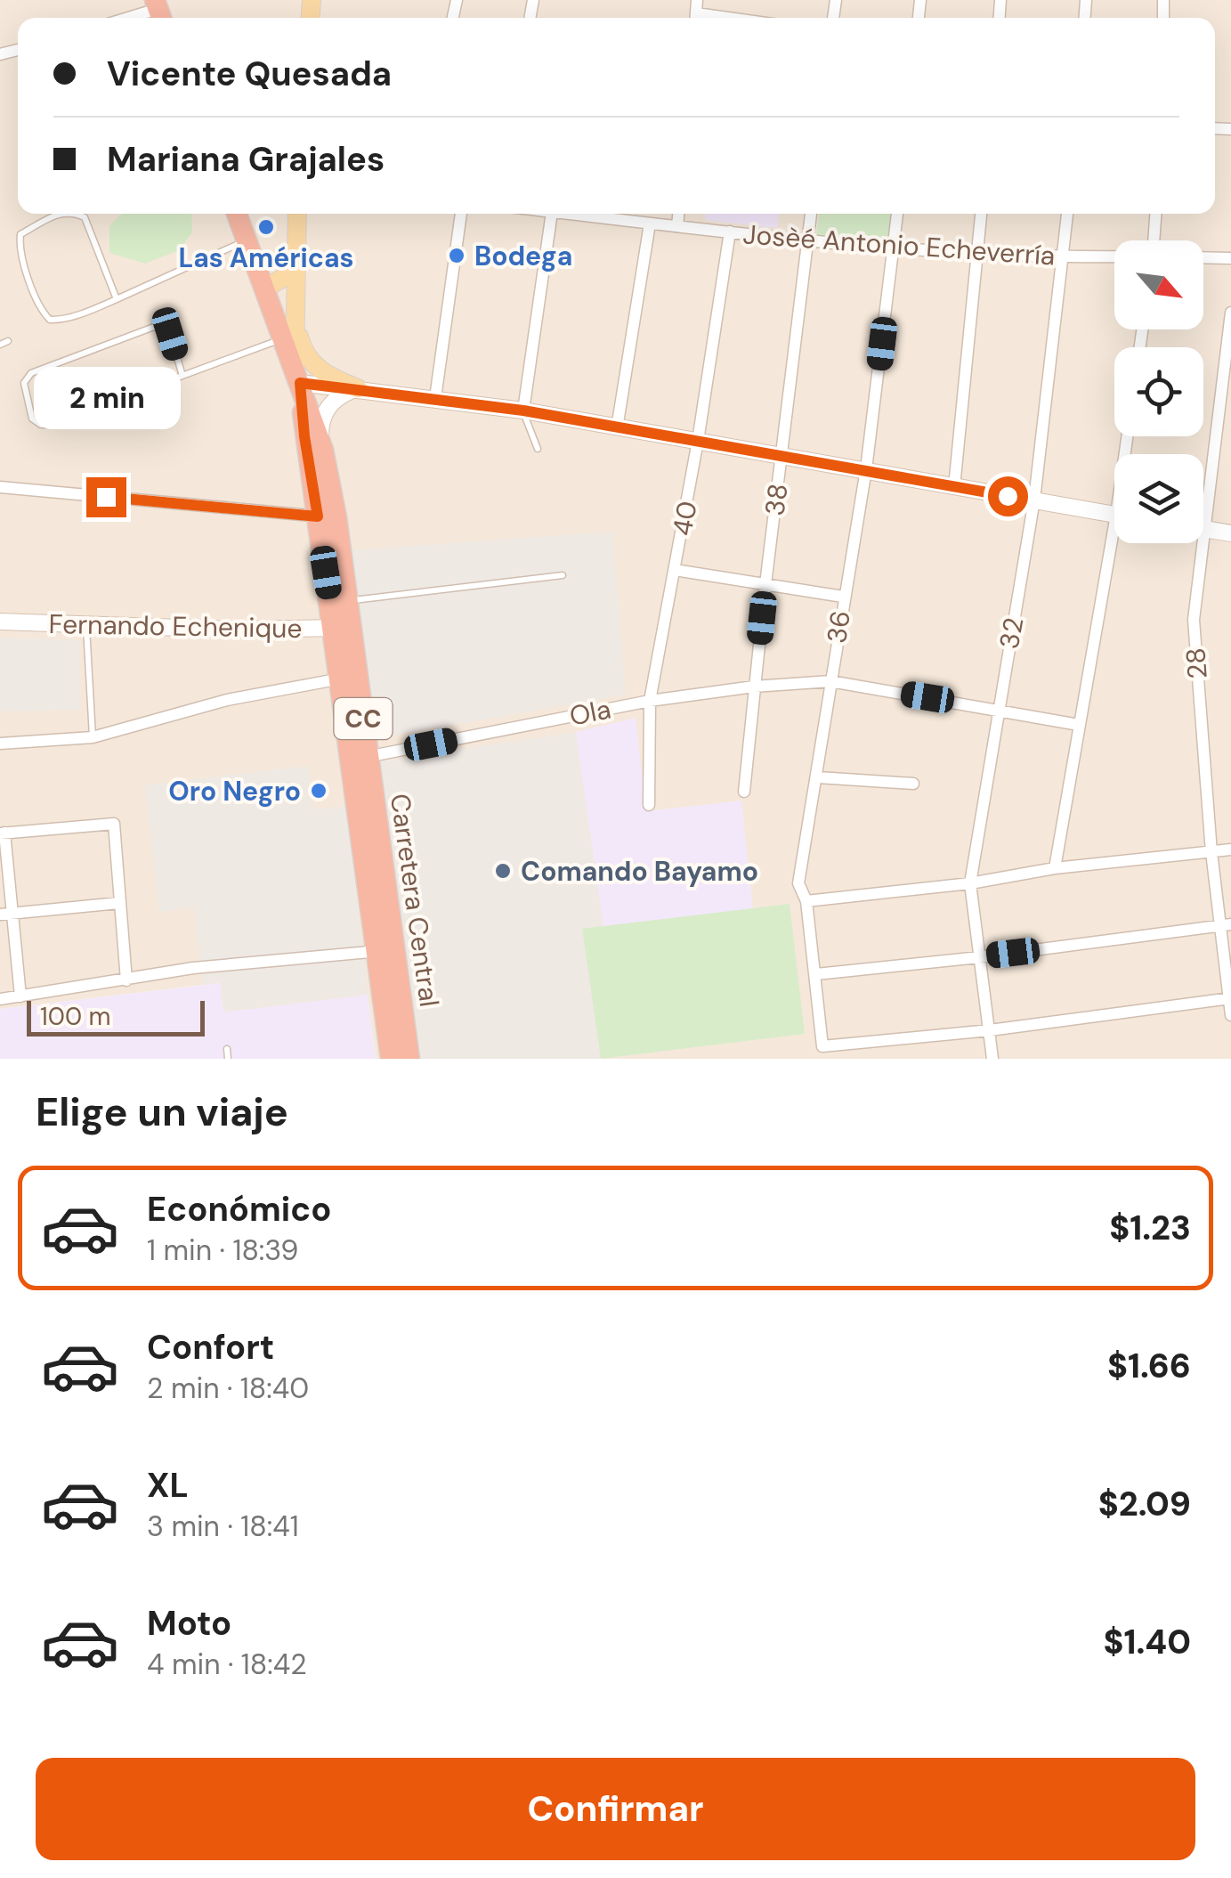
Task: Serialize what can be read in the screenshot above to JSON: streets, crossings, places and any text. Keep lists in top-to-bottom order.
{
  "streets": {
    "highway": ["CC", "Carretera Central"],
    "street": [
      "Josèé Antonio Echeverría",
      "38",
      "40",
      "Fernando Echenique",
      "36",
      "32",
      "28",
      "Ola"
    ]
  },
  "crossings": [
    ["Josèé Antonio Echeverría", "38"],
    ["Josèé Antonio Echeverría", "40"],
    ["Josèé Antonio Echeverría", "36"],
    ["Josèé Antonio Echeverría", "32"],
    ["38", "Ola"],
    ["40", "Ola"],
    ["Fernando Echenique", "Carretera Central"],
    ["36", "32"],
    ["36", "Ola"],
    ["32", "Ola"],
    ["Ola", "Carretera Central"]
  ],
  "places": [
    "Las Américas",
    "Bodega",
    "Oro Negro",
    "Comando Bayamo"
  ],
  "scale_bar": "100 m",
  "north": "bottom right",
  "page": {
    "banner": ["Vicente Quesada", "Mariana Grajales"],
    "bubble": "2 min",
    "scale": "100 m",
    "heading": "Elige un viaje",
    "list": [
      {
        "name": "Económico",
        "note": "1 min · 18:39",
        "value": "$1.23"
      },
      {
        "name": "Confort",
        "note": "2 min · 18:40",
        "value": "$1.66"
      },
      {
        "name": "XL",
        "note": "3 min · 18:41",
        "value": "$2.09"
      },
      {
        "name": "Moto",
        "note": "4 min · 18:42",
        "value": "$1.40"
      }
    ],
    "buttons": "Confirmar"
  }
}
